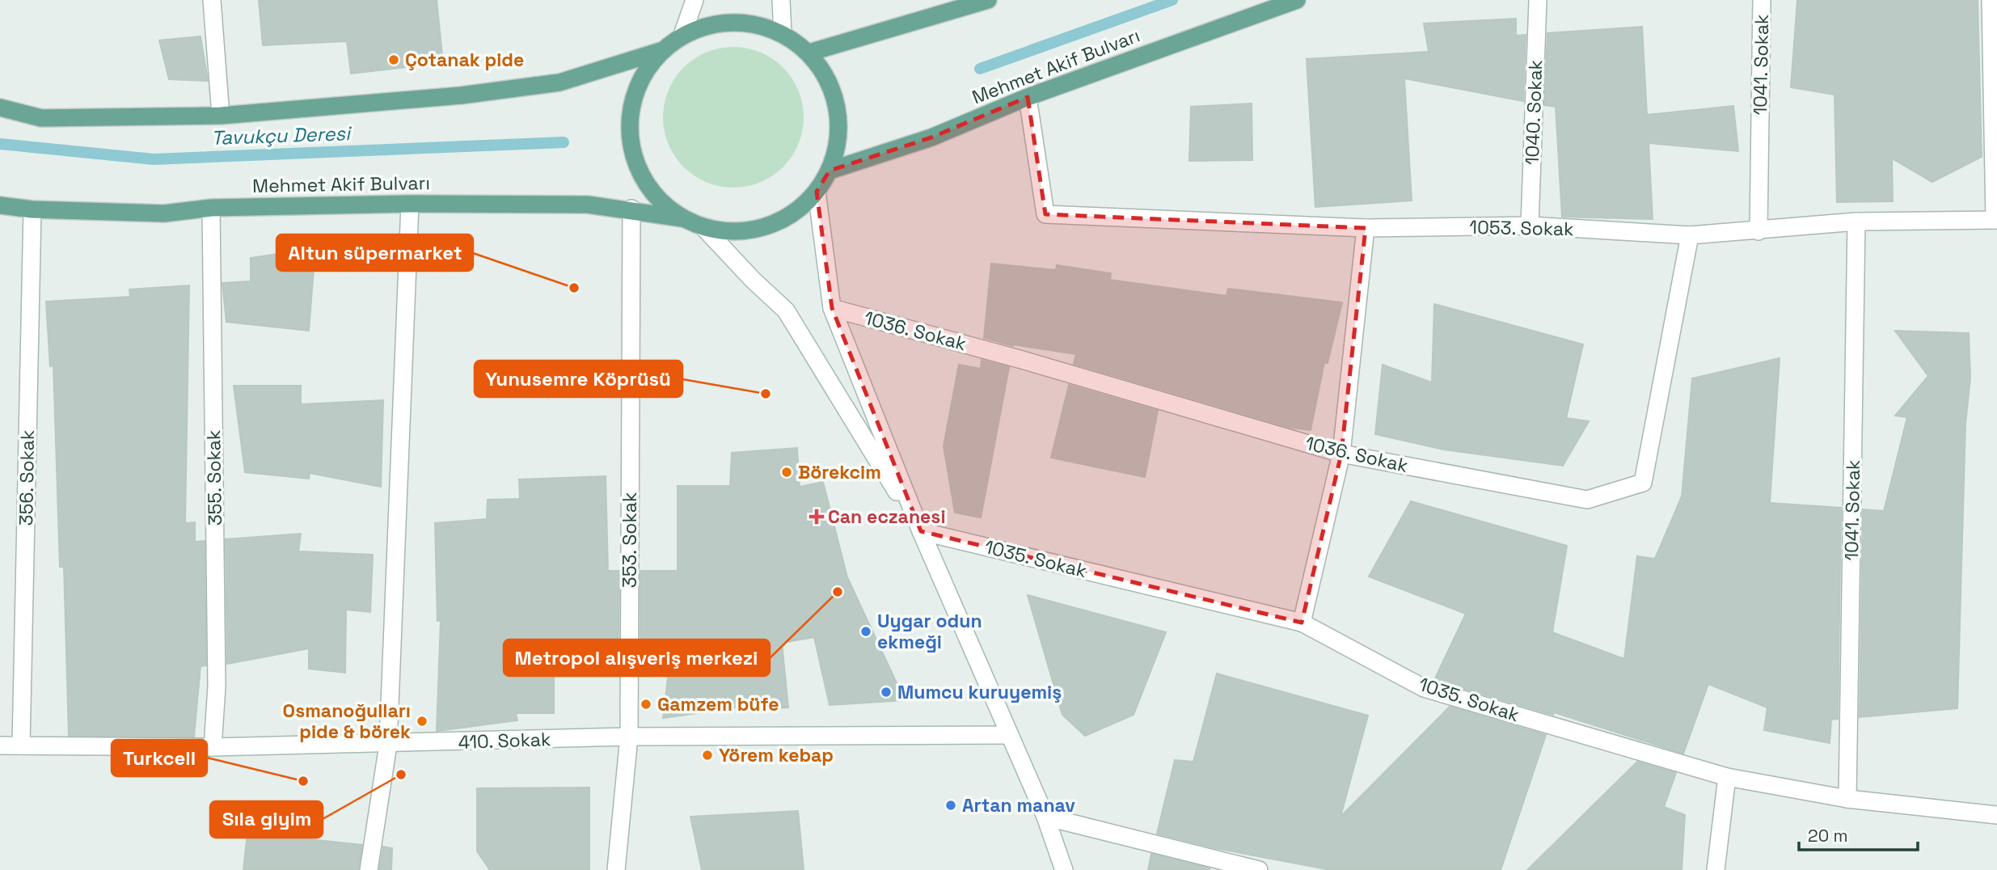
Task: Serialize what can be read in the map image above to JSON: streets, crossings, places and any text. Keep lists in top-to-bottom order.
{
  "streets": {
    "main road": ["Mehmet Akif Bulvarı"],
    "street": [
      "1041. Sokak",
      "1040. Sokak",
      "1053. Sokak",
      "1036. Sokak",
      "356. Sokak",
      "355. Sokak",
      "353. Sokak",
      "1035. Sokak",
      "410. Sokak"
    ]
  },
  "crossings": [
    ["1041. Sokak", "1053. Sokak"],
    ["1041. Sokak", "1035. Sokak"],
    ["Mehmet Akif Bulvarı", "1053. Sokak"],
    ["Mehmet Akif Bulvarı", "356. Sokak"],
    ["Mehmet Akif Bulvarı", "355. Sokak"],
    ["Mehmet Akif Bulvarı", "353. Sokak"],
    ["1040. Sokak", "1053. Sokak"],
    ["1053. Sokak", "1036. Sokak"],
    ["356. Sokak", "410. Sokak"],
    ["355. Sokak", "410. Sokak"],
    ["353. Sokak", "410. Sokak"]
  ],
  "water": ["Tavukçu Deresi"],
  "places": {
    "other": [
      "Çotanak pide",
      "Altun süpermarket",
      "Yunusemre Köprüsü",
      "Börekcim",
      "Metropol alışveriş merkezi",
      "Uygar odun ekmeği",
      "Mumcu kuruyemiş",
      "Gamzem büfe",
      "Osmanoğulları pide & börek",
      "Yörem kebap",
      "Sıla giyim",
      "Turkcell",
      "Artan manav"
    ],
    "health": ["Can eczanesi"]
  },
  "scale_bar": "20 m"
}
